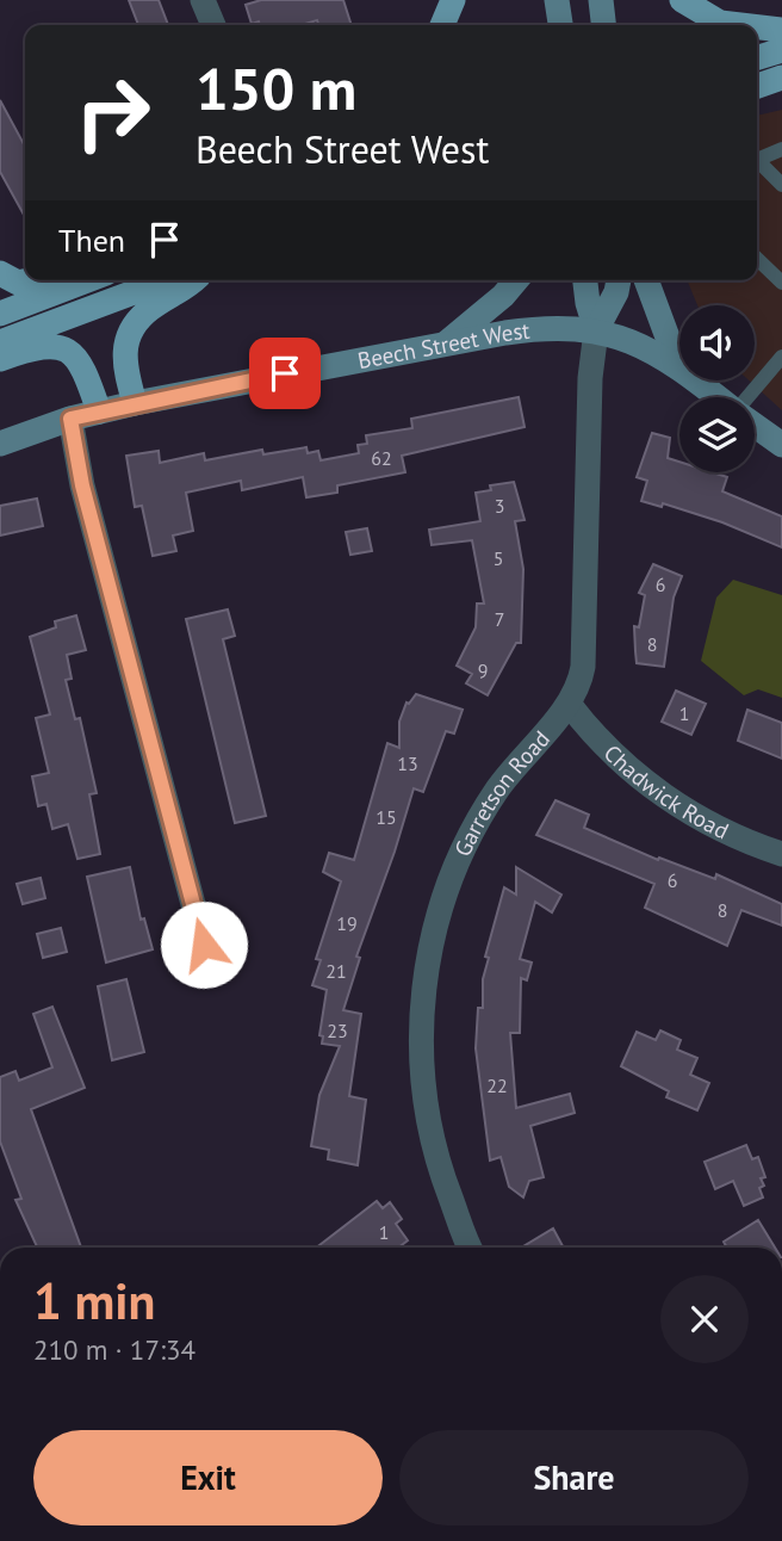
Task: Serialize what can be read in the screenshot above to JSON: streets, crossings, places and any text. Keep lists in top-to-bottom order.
{
  "streets": {
    "street": ["Beech Street West", "Chadwick Road", "Garretson Road"]
  },
  "crossings": [
    ["Beech Street West", "Garretson Road"],
    ["Chadwick Road", "Garretson Road"]
  ],
  "house_numbers": [
    "62",
    "3",
    "5",
    "6",
    "7",
    "8",
    "9",
    "1",
    "13",
    "15",
    "6",
    "8",
    "19",
    "21",
    "23",
    "22",
    "1"
  ],
  "page": {
    "turn": ["150 m", "Beech Street West"],
    "then": "Then",
    "heading": ["1 min", "210 m · 17:34"],
    "buttons": ["Exit", "Share"]
  }
}
